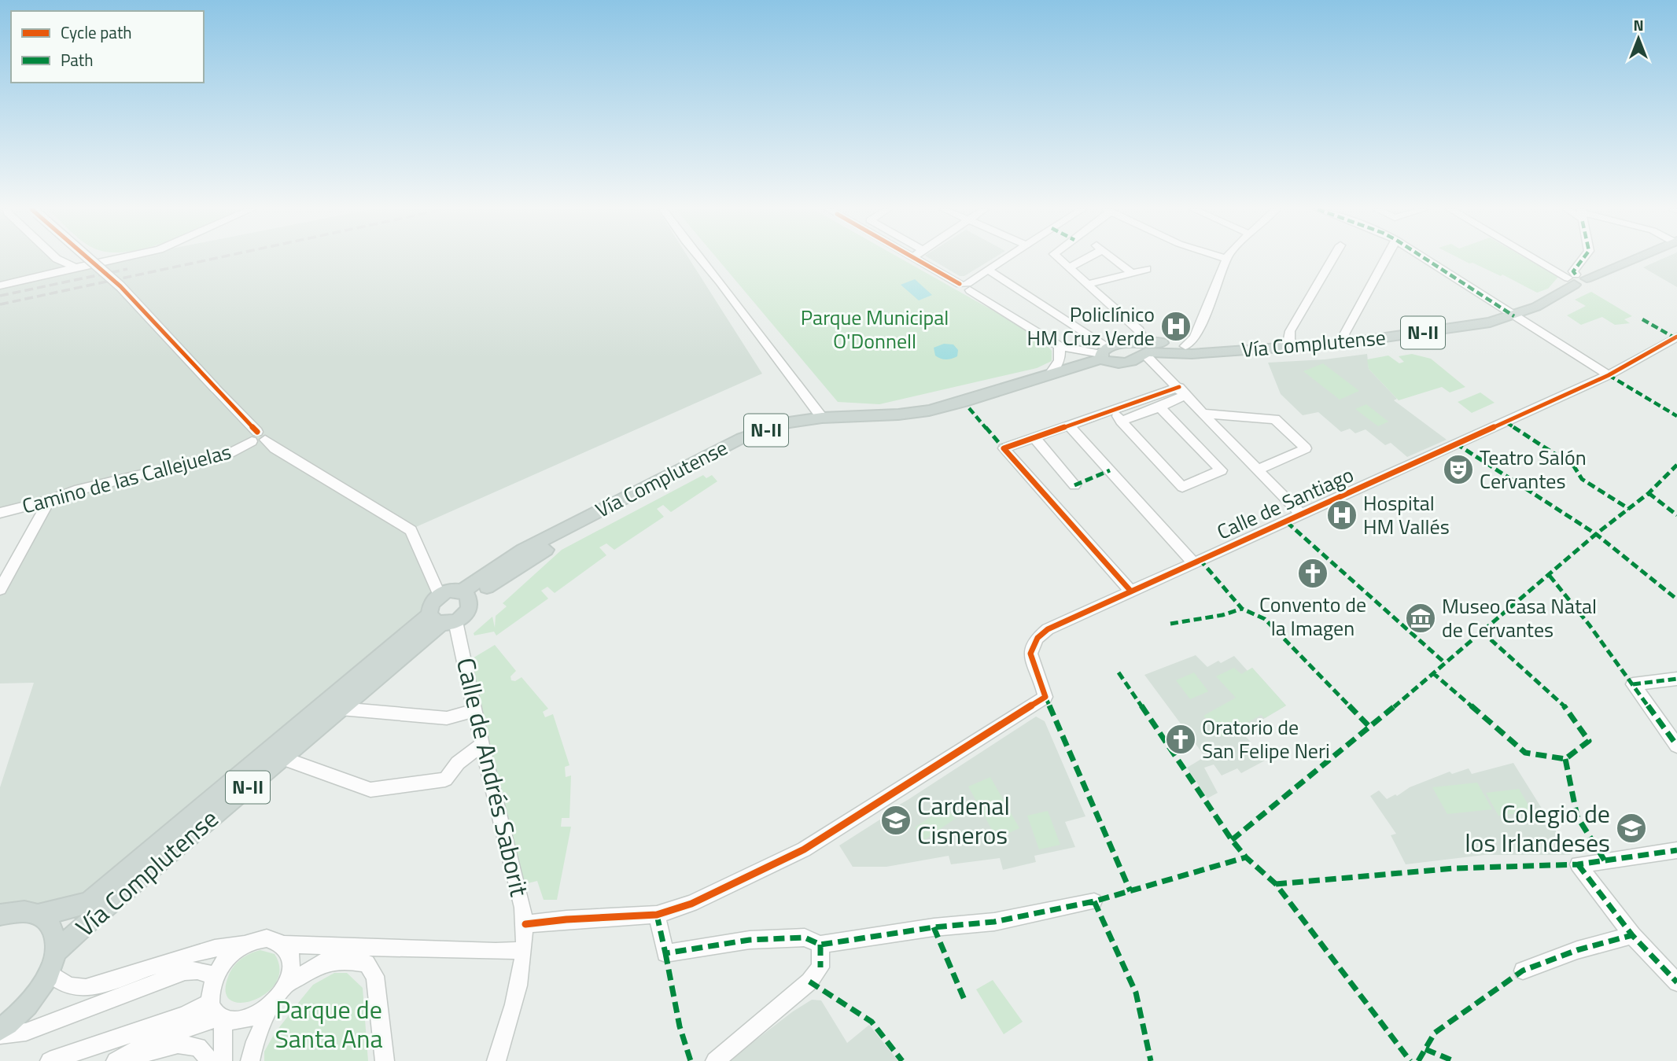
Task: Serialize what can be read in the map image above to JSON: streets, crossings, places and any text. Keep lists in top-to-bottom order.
{
  "streets": {
    "main road": ["N-II", "Vía Complutense"],
    "street": ["Camino de las Callejuelas", "Calle de Santiago", "Calle de Andrés Saborit"]
  },
  "crossings": [
    ["N-II", "Vía Complutense"],
    ["N-II", "Calle de Andrés Saborit"],
    ["Vía Complutense", "Calle de Andrés Saborit"]
  ],
  "parks": ["Parque Municipal O'Donnell", "Parque de Santa Ana"],
  "places": {
    "hospital": ["Policlínico HM Cruz Verde", "Hospital HM Vallés"],
    "theatre": ["Teatro Salón Cervantes"],
    "church": ["Convento de la Imagen", "Oratorio de San Felipe Neri"],
    "museum": ["Museo Casa Natal de Cervantes"],
    "school or university": ["Cardenal Cisneros", "Colegio de los Irlandeses"]
  },
  "legend": ["Cycle path", "Path"],
  "north": "top"
}
